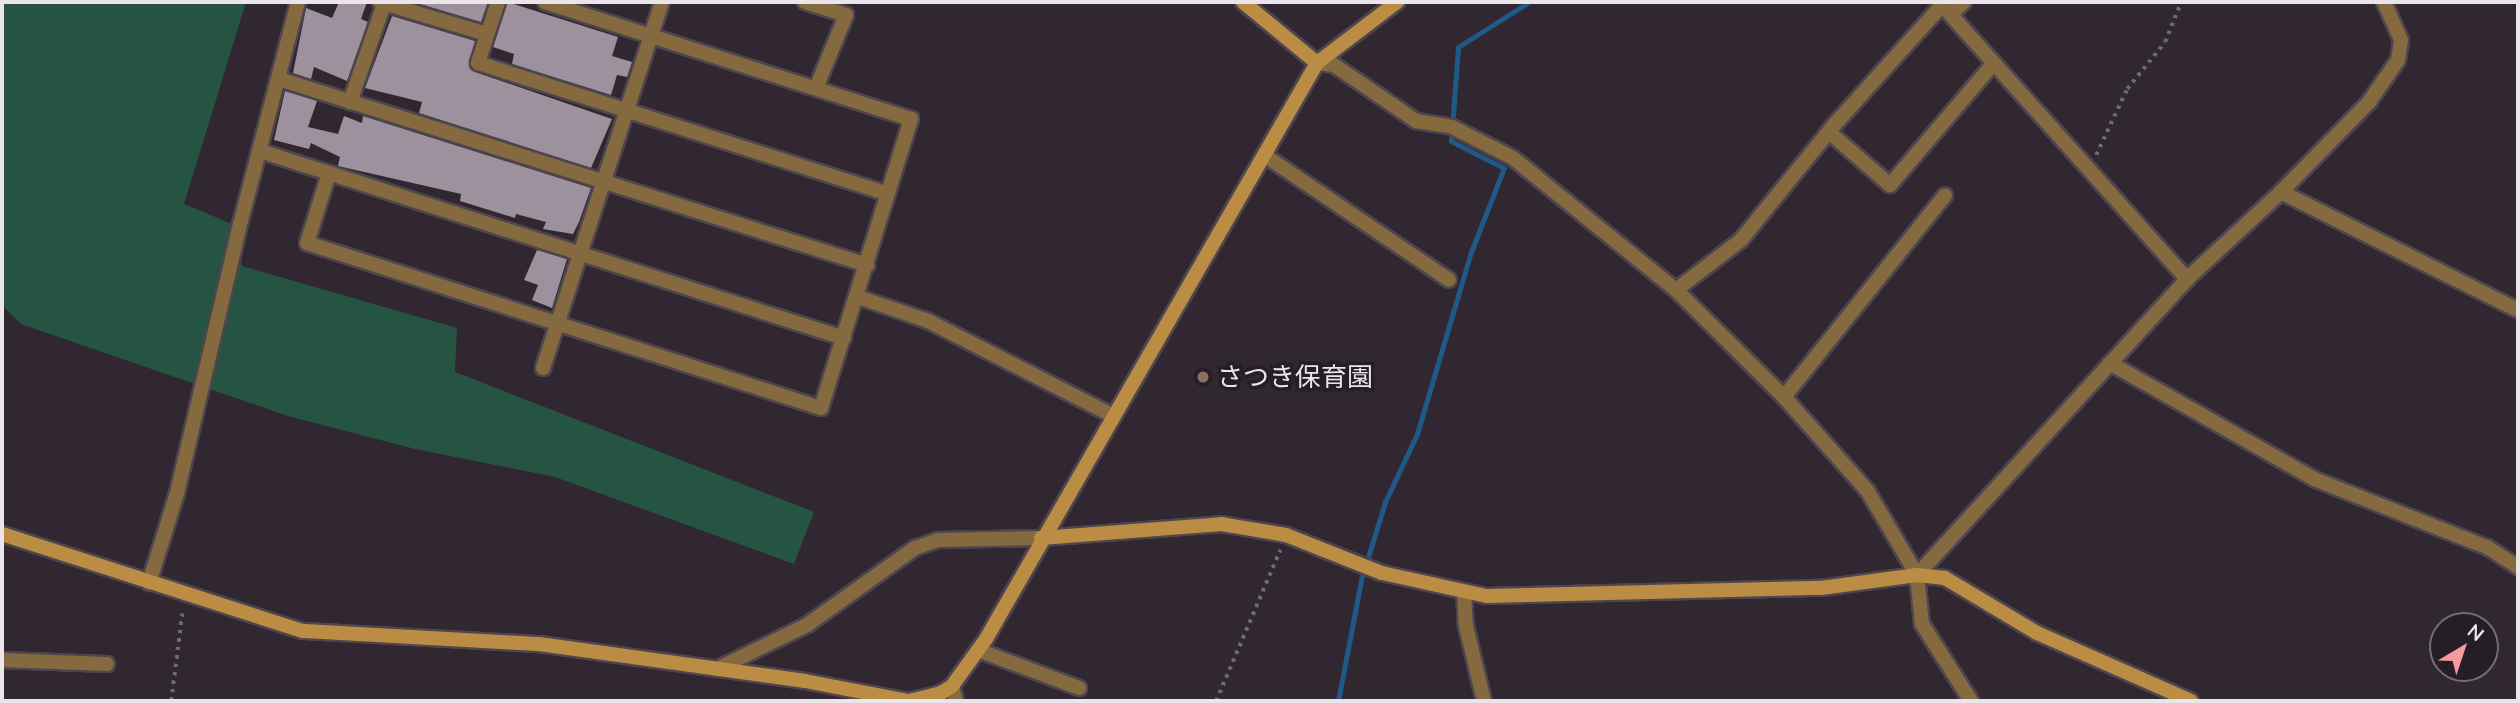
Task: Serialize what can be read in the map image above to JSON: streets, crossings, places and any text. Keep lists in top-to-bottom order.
{
  "places": ["さつき保育園"],
  "north": "top right"
}
